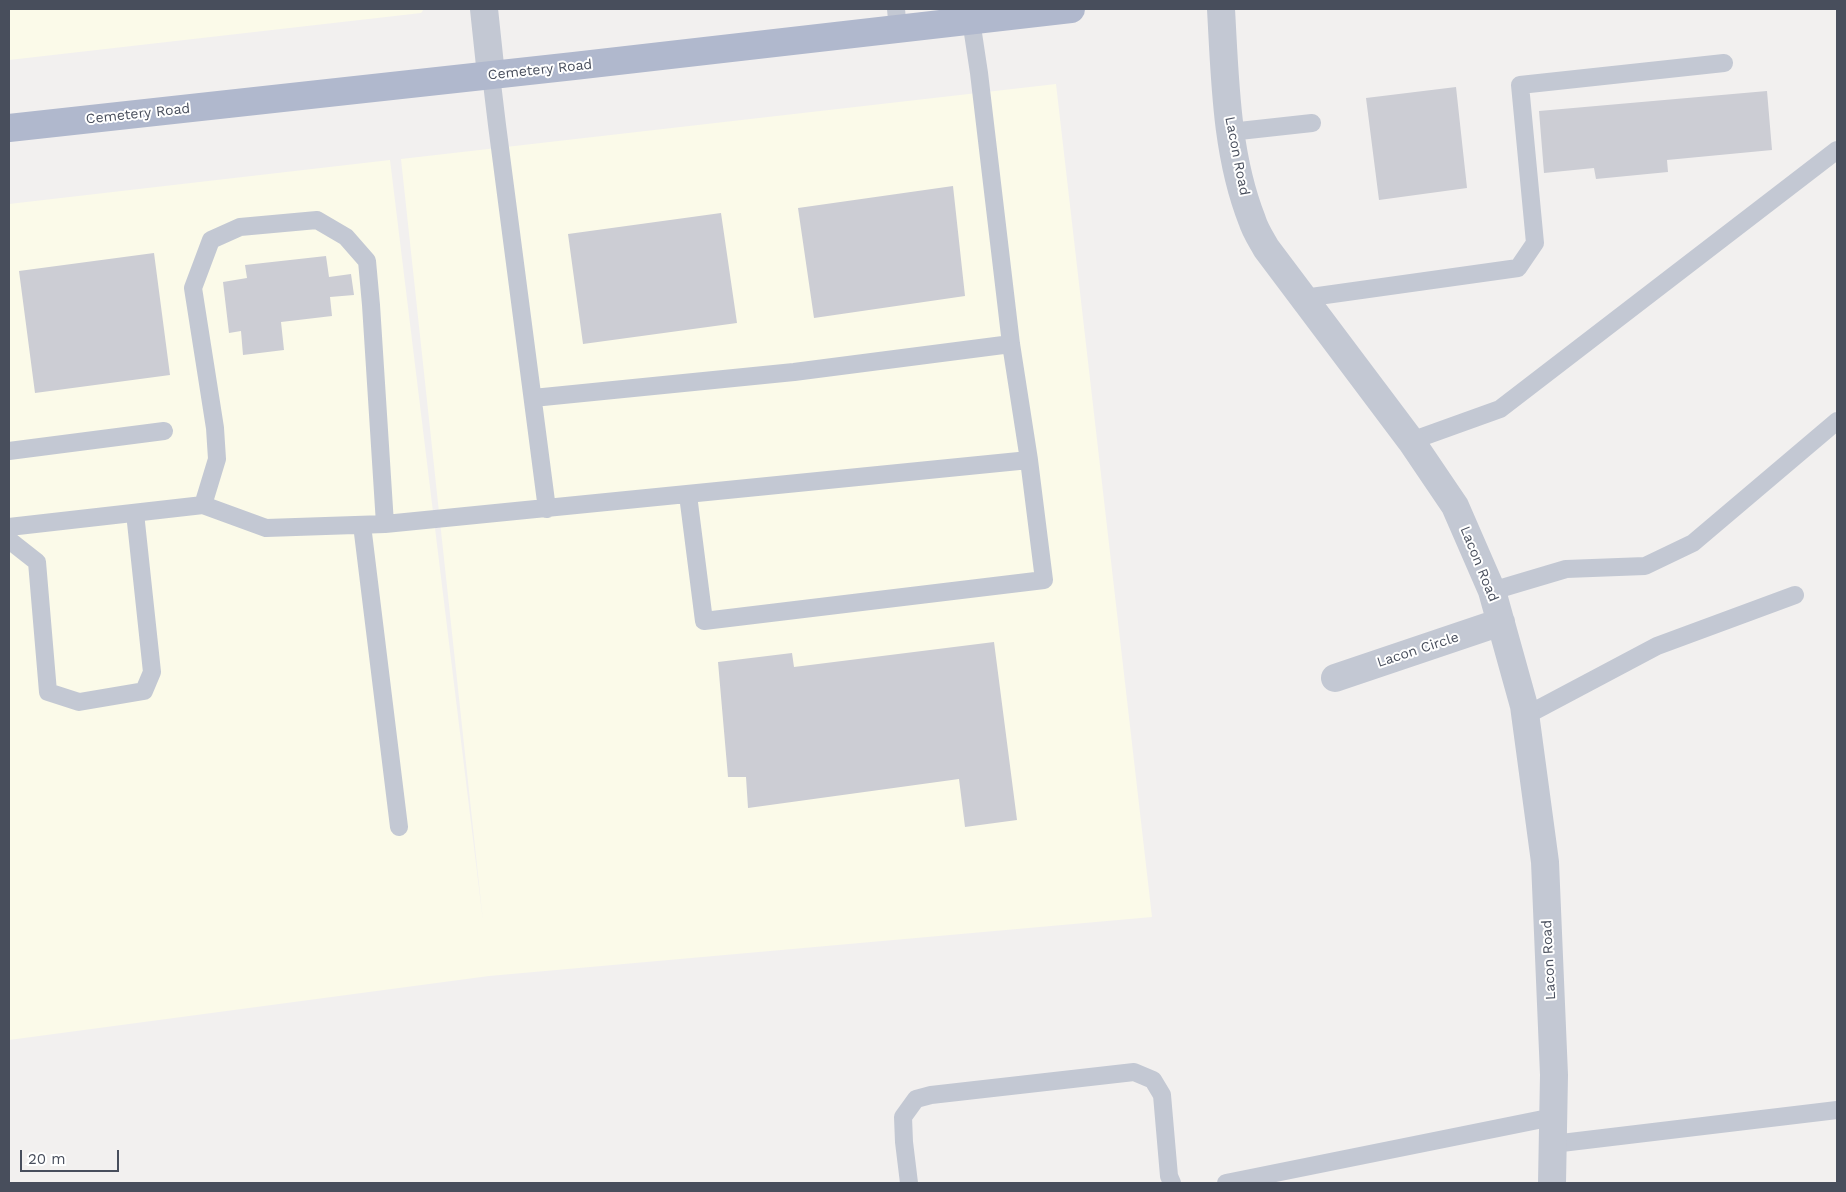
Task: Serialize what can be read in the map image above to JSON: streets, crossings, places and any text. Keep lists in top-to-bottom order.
{
  "streets": {
    "main road": ["Cemetery Road"],
    "street": ["Lacon Road", "Lacon Circle"]
  },
  "crossings": [
    ["Lacon Road", "Lacon Circle"]
  ],
  "scale_bar": "20 m"
}
